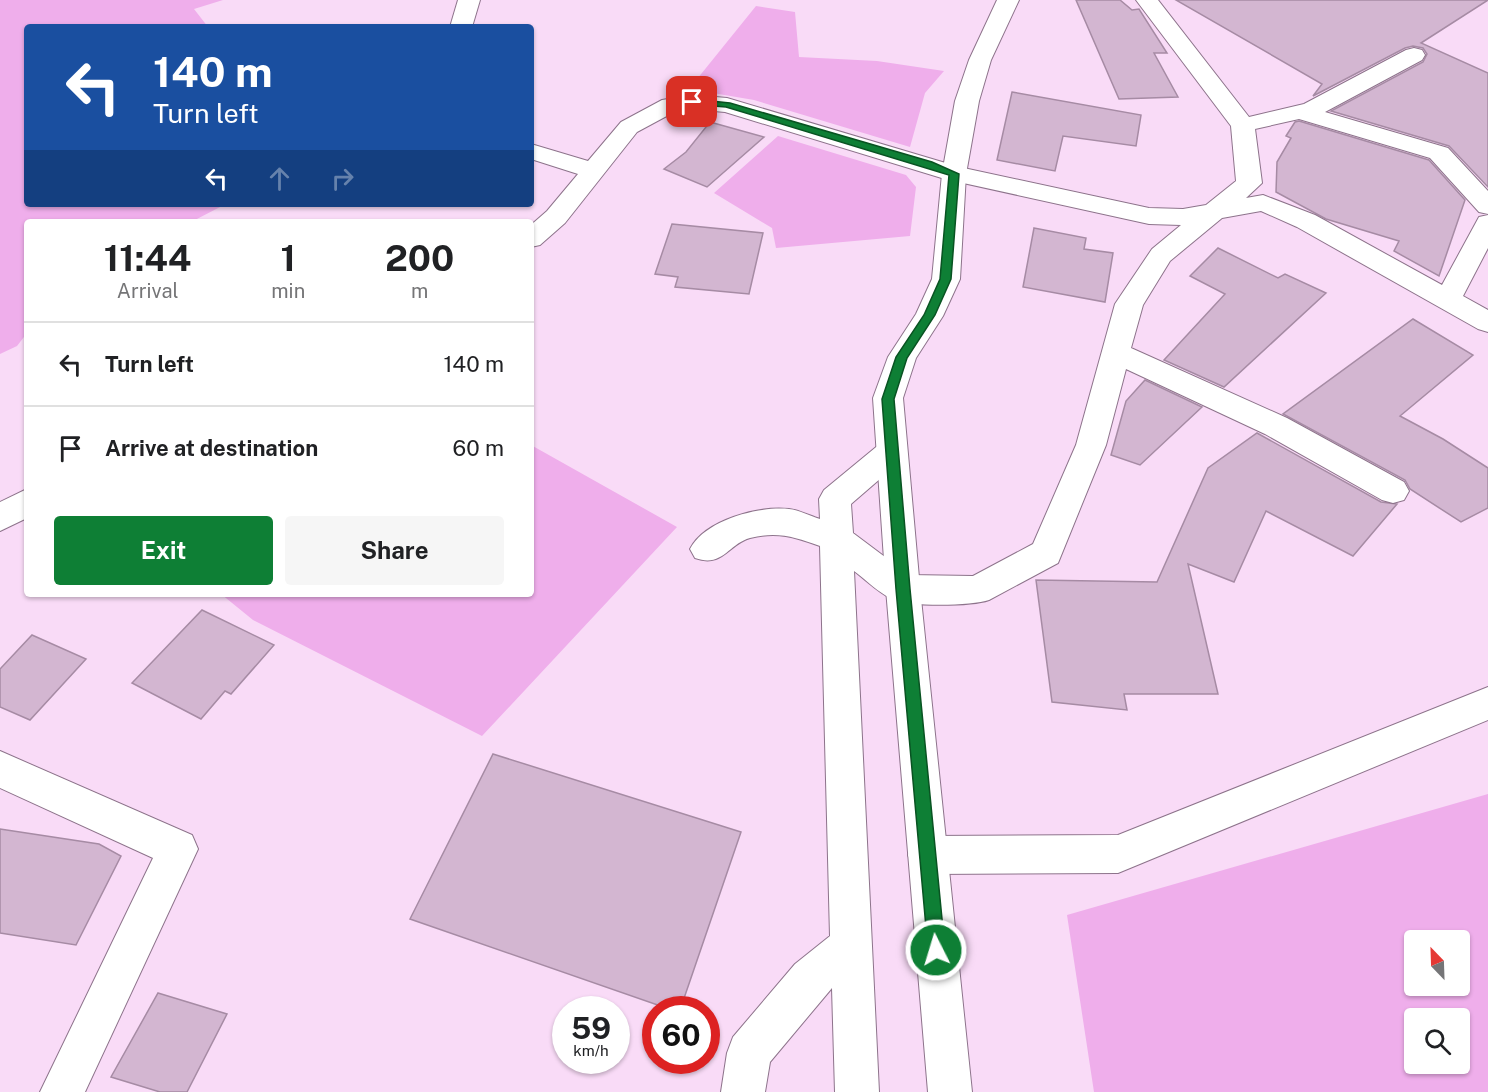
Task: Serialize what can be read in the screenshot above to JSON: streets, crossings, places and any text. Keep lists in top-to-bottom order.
{
  "north": "top left",
  "page": {
    "turn": ["140 m", "Turn left"],
    "eta": [
      "11:44",
      "Arrival",
      "1",
      "min",
      "200",
      "m"
    ],
    "list": [
      {
        "name": "Turn left",
        "value": "140 m"
      },
      {
        "name": "Arrive at destination",
        "value": "60 m"
      }
    ],
    "buttons": ["Exit", "Share"],
    "speed": "59 km/h",
    "limit": "60"
  }
}
